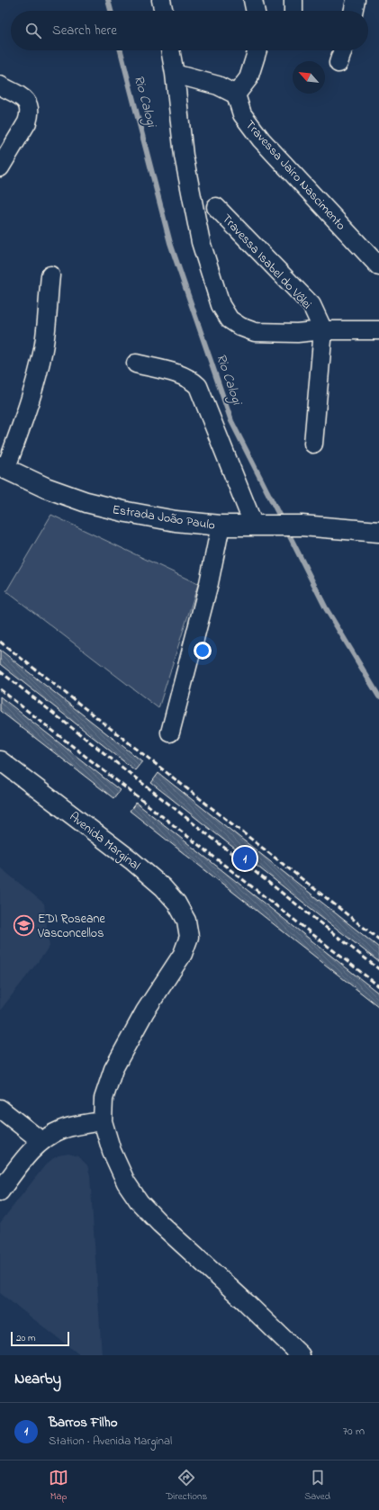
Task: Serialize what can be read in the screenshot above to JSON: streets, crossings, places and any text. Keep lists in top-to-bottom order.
{
  "streets": {
    "main road": ["Estrada João Paulo"],
    "street": ["Travessa Jairo Nascimento", "Travessa Isabel do Vôlei", "Avenida Marginal"]
  },
  "water": ["Rio Calogi"],
  "places": {
    "school or university": ["EDI Roseane Vasconcellos"]
  },
  "scale_bar": "20 m",
  "north": "top left",
  "page": {
    "search": "Search here",
    "pins": "1",
    "scale": "20 m",
    "heading": "Nearby",
    "list": [
      {
        "mark": "1",
        "name": "Barros Filho",
        "note": "Station · Avenida Marginal",
        "value": "70 m"
      }
    ],
    "nav": ["Map", "Directions", "Saved"]
  }
}
